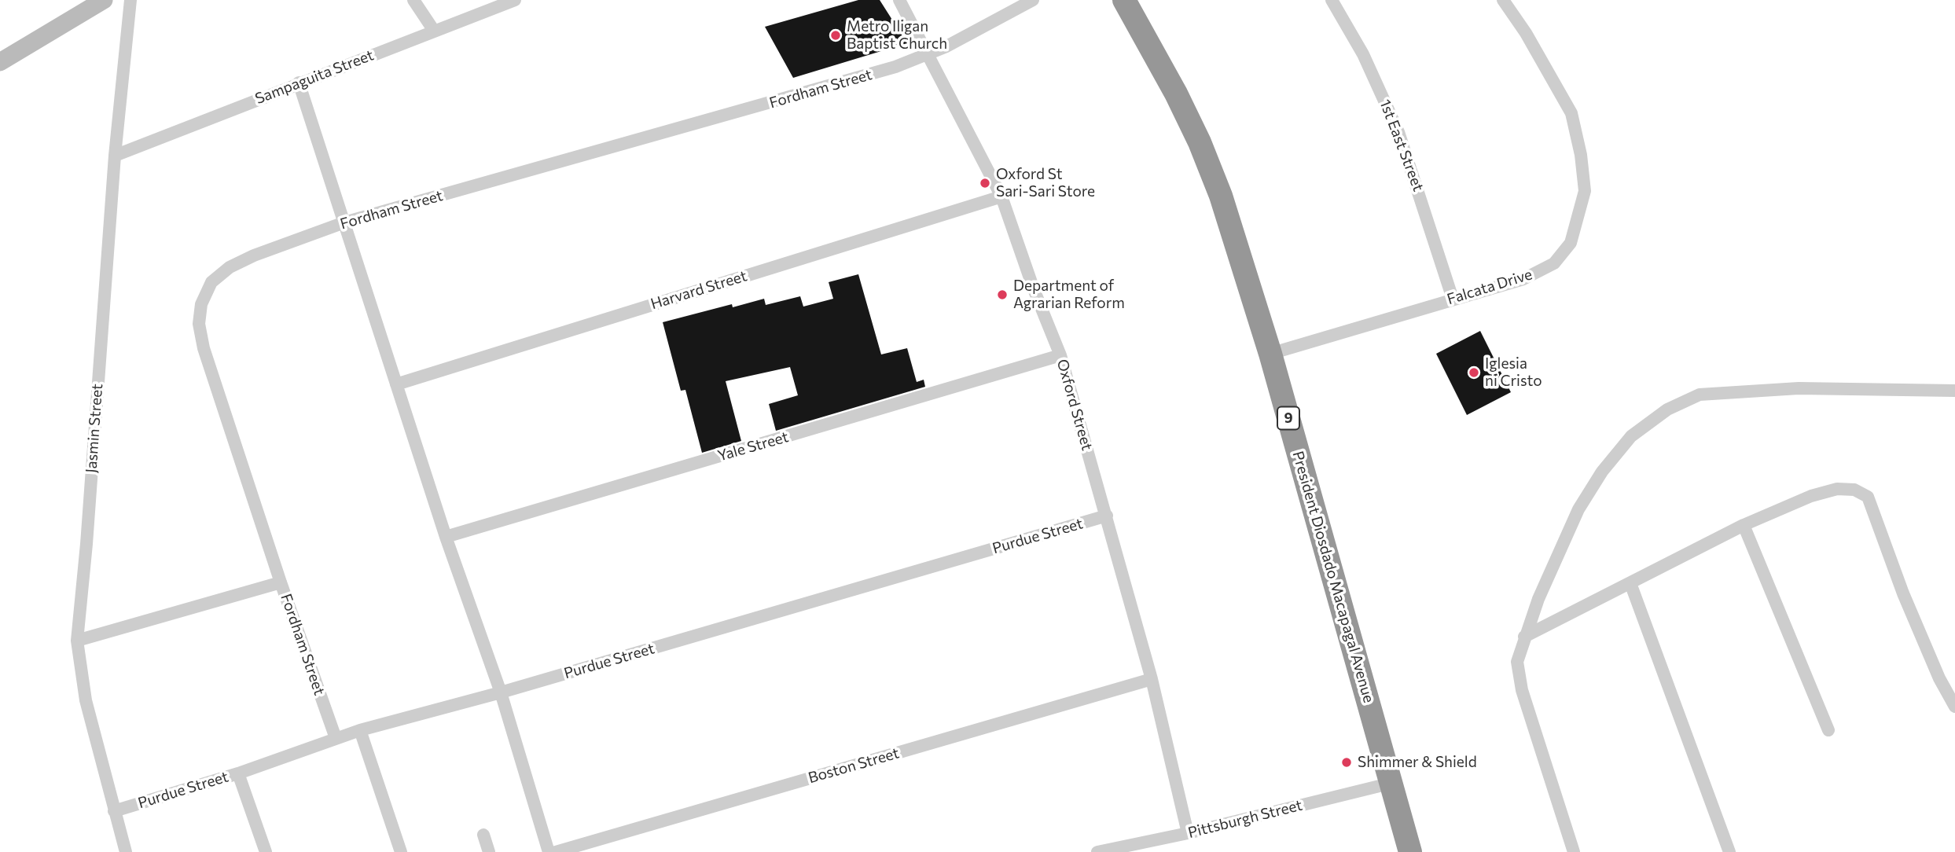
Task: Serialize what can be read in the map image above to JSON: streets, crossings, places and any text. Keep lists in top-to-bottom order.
{
  "streets": {
    "highway": ["9", "President Diosdado Macapagal Avenue"],
    "street": [
      "Sampaguita Street",
      "Fordham Street",
      "1st East Street",
      "Falcata Drive",
      "Harvard Street",
      "Oxford Street",
      "Jasmin Street",
      "Yale Street",
      "Purdue Street",
      "Boston Street",
      "Pittsburgh Street"
    ]
  },
  "crossings": [
    ["Sampaguita Street", "Jasmin Street"],
    ["Fordham Street", "Oxford Street"],
    ["Fordham Street", "Purdue Street"],
    ["1st East Street", "Falcata Drive"],
    ["Falcata Drive", "President Diosdado Macapagal Avenue"],
    ["Harvard Street", "Oxford Street"],
    ["Oxford Street", "Yale Street"],
    ["Oxford Street", "Purdue Street"],
    ["Oxford Street", "Boston Street"],
    ["Oxford Street", "Pittsburgh Street"],
    ["Jasmin Street", "Purdue Street"],
    ["President Diosdado Macapagal Avenue", "Pittsburgh Street"]
  ],
  "places": [
    "Metro Iligan Baptist Church",
    "Oxford St Sari-Sari Store",
    "Department of Agrarian Reform",
    "Iglesia ni Cristo",
    "Shimmer & Shield"
  ]
}
